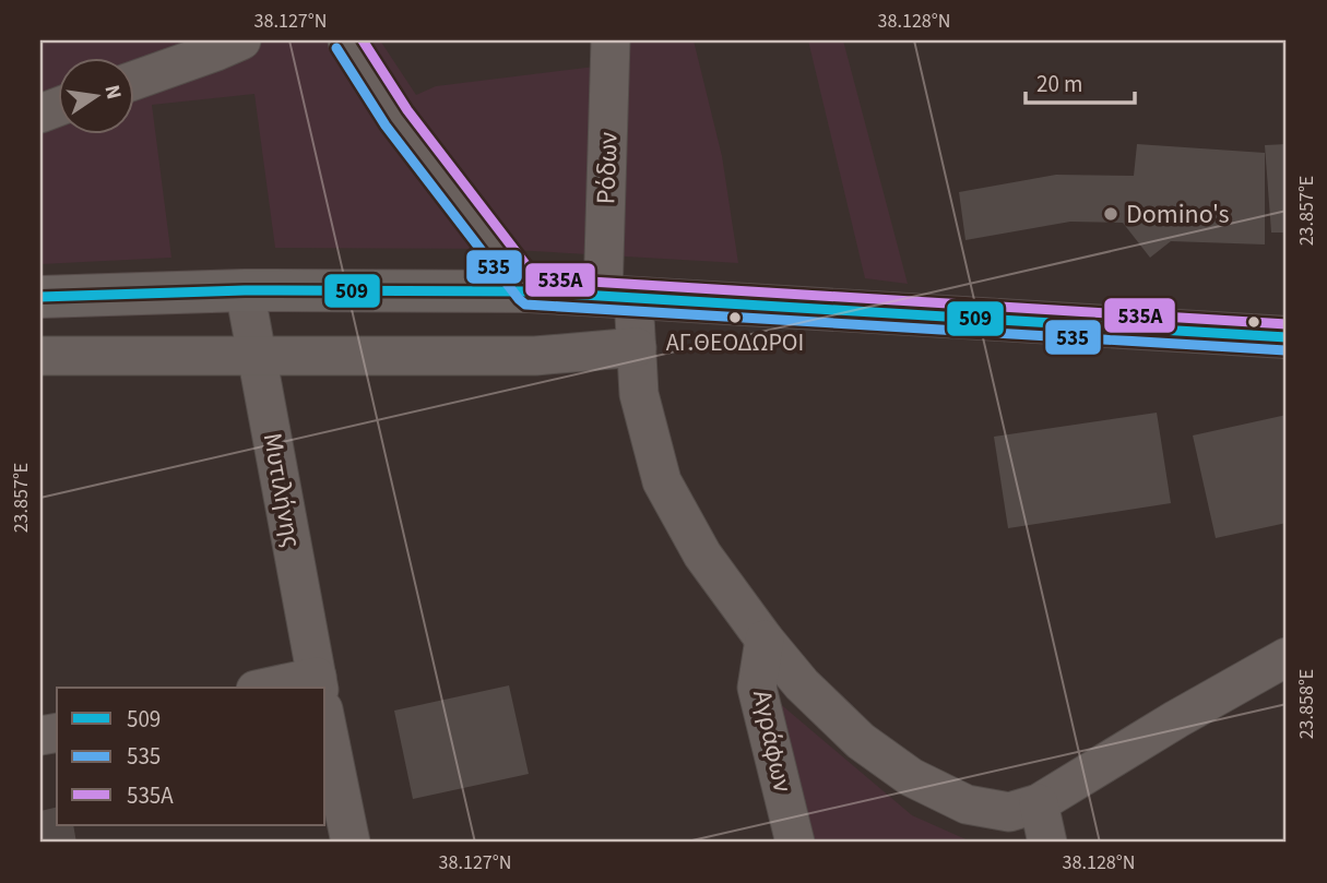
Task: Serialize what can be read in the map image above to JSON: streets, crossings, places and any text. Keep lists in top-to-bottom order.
{
  "streets": {
    "street": ["Ρόδων", "Μυτιλήνης", "Αγράφων"]
  },
  "crossings": [
    ["Ρόδων", "Αγράφων"]
  ],
  "places": ["Domino's", "ΑΓ.ΘΕΟΔΩΡΟΙ"],
  "lines": ["transit line 535A", "transit line 535", "transit line 509"],
  "legend": ["509", "535", "535A"],
  "scale_bar": "20 m",
  "north": "right",
  "coordinates": [
    "38.127°N",
    "38.128°N",
    "23.857°E",
    "23.858°E"
  ]
}
